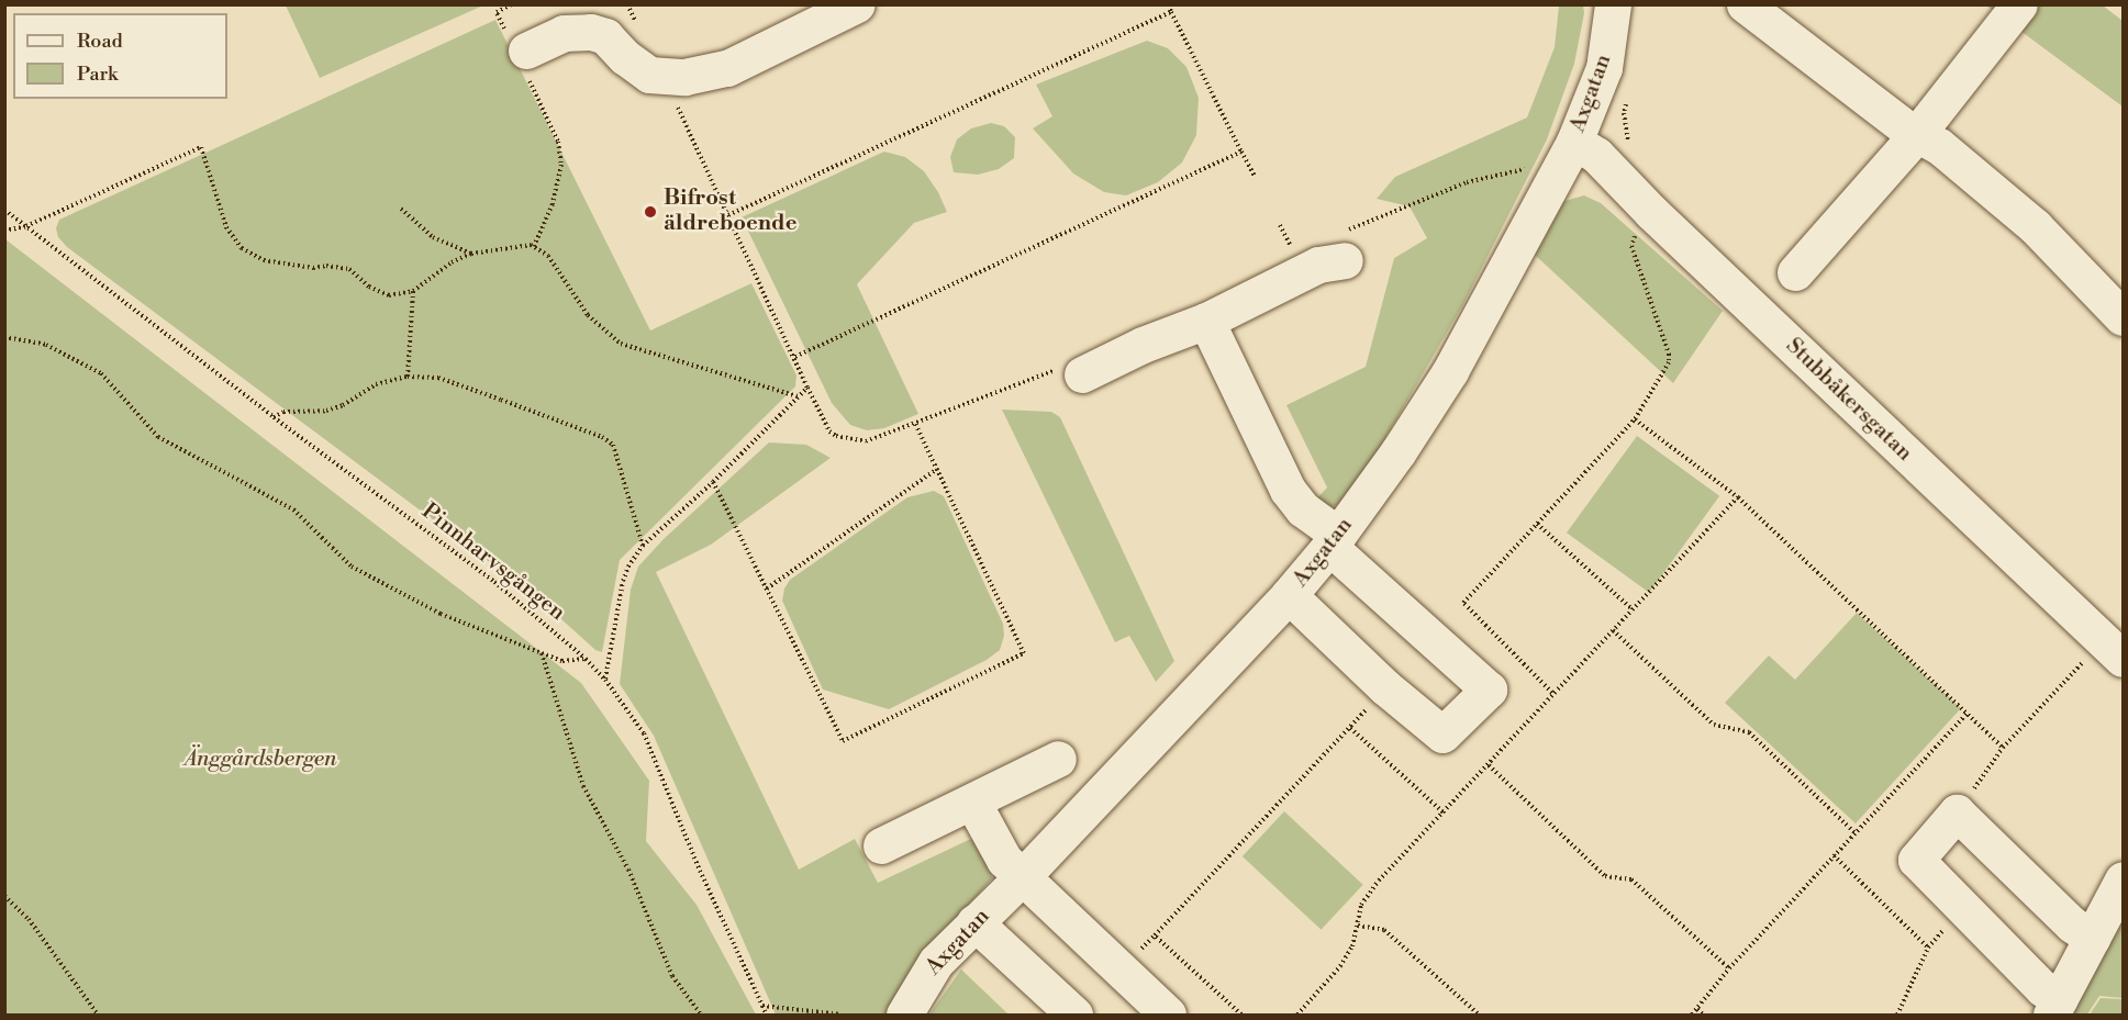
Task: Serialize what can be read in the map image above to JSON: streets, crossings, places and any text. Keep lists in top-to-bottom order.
{
  "streets": {
    "street": ["Axgatan", "Stubbåkersgatan"],
    "path": ["Pinnharvsgången"]
  },
  "crossings": [
    ["Axgatan", "Stubbåkersgatan"]
  ],
  "parks": ["Änggårdsbergen"],
  "places": ["Bifrost äldreboende"],
  "legend": ["Road", "Park"]
}
